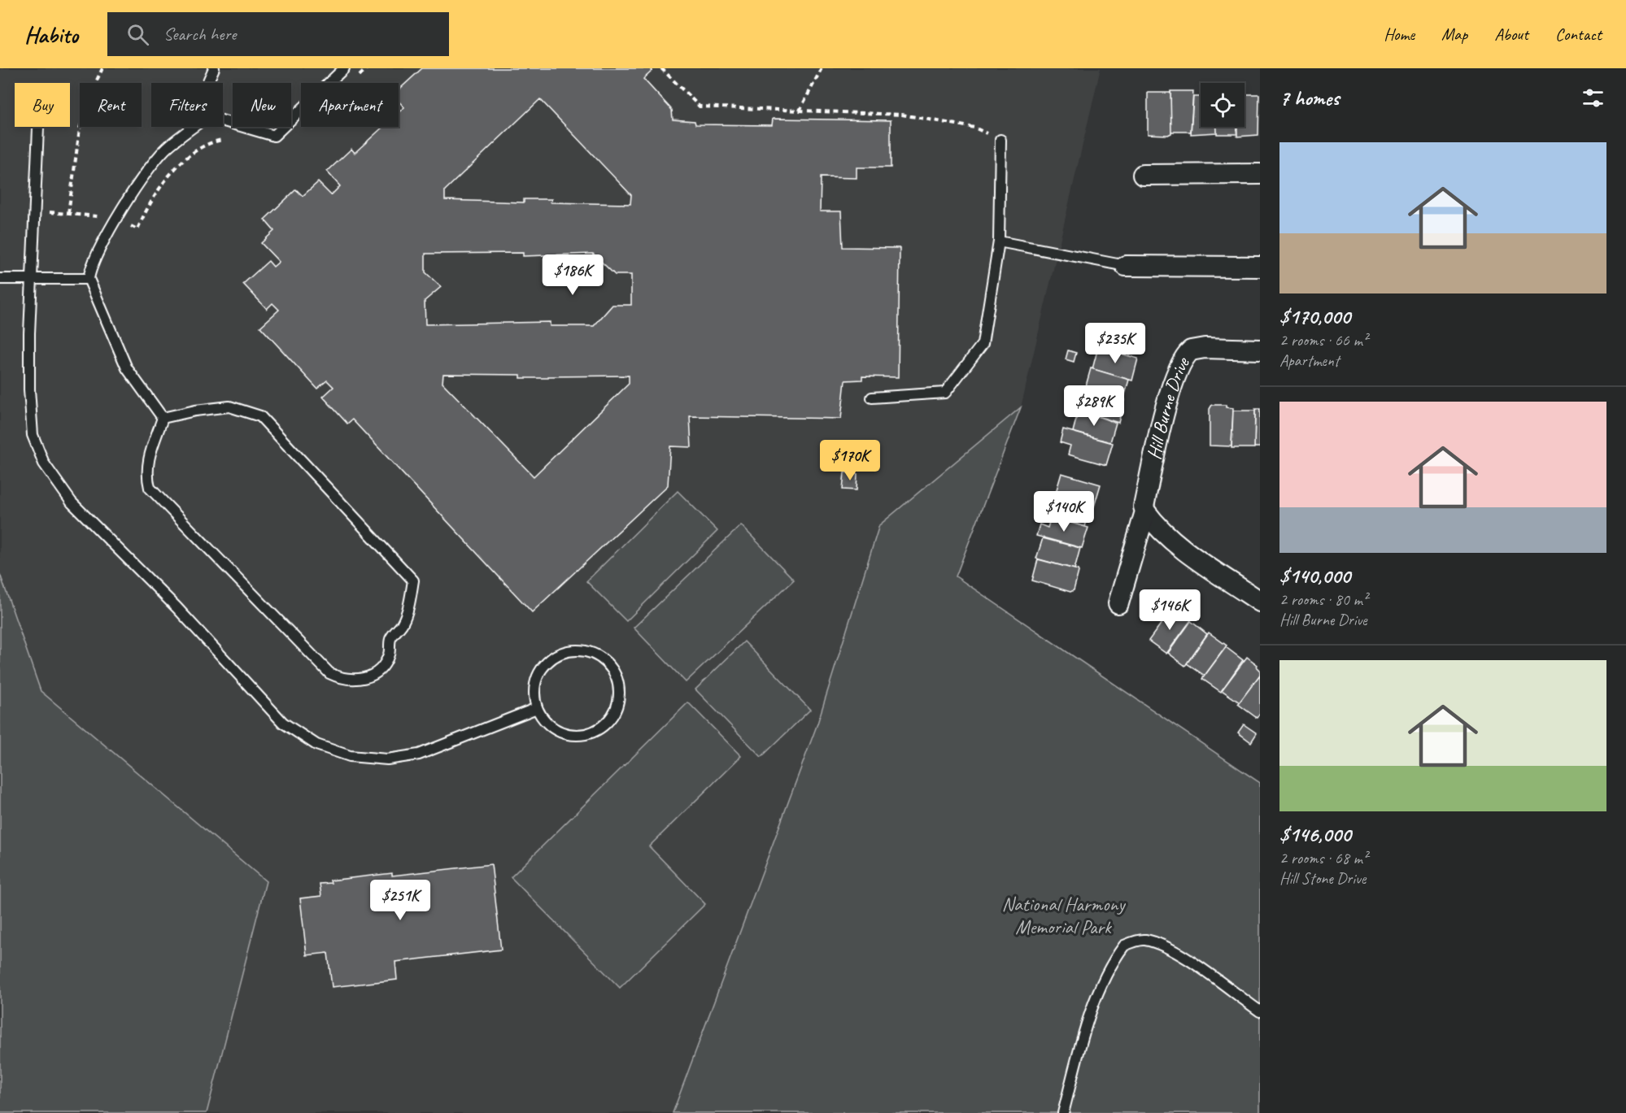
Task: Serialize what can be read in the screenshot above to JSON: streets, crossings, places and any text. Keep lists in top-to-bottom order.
{
  "streets": {
    "street": ["Hill Burne Drive"]
  },
  "parks": ["National Harmony Memorial Park"],
  "page": {
    "header": "Habito",
    "search": "Search here",
    "nav": [
      "Home",
      "Map",
      "About",
      "Contact"
    ],
    "heading": "7 homes",
    "chip": [
      "Buy",
      "Rent",
      "Filters",
      "New",
      "Apartment"
    ],
    "list": [
      {
        "name": "$170,000",
        "note": "2 rooms · 66 m² · Apartment"
      },
      {
        "name": "$140,000",
        "note": "2 rooms · 80 m² · Hill Burne Drive"
      },
      {
        "name": "$146,000",
        "note": "2 rooms · 68 m² · Hill Stone Drive"
      }
    ],
    "price": [
      "$186K",
      "$235K",
      "$289K",
      "$170K",
      "$140K",
      "$146K",
      "$251K"
    ]
  }
}
